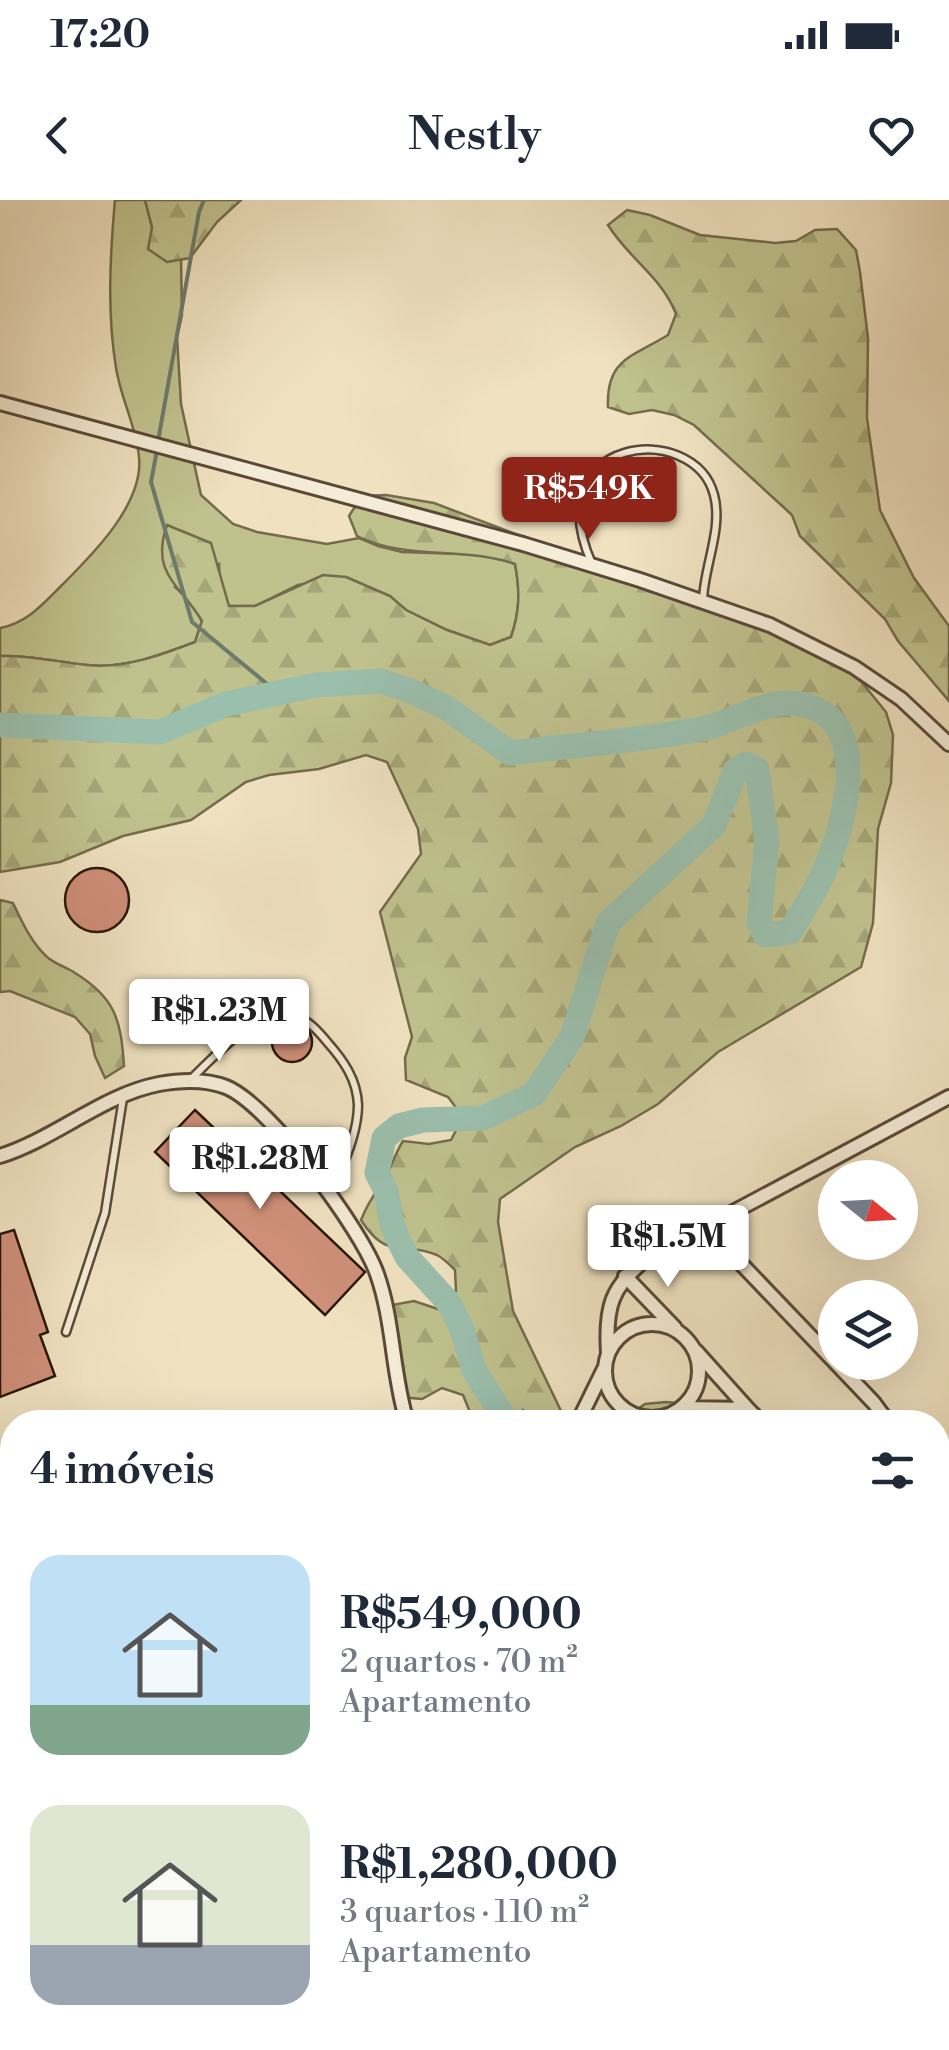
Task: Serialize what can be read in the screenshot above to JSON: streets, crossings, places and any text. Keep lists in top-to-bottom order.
{
  "north": "right",
  "page": {
    "status": "17:20",
    "header": "Nestly",
    "price": [
      "R$549K",
      "R$1.23M",
      "R$1.28M",
      "R$1.5M"
    ],
    "heading": "4 imóveis",
    "list": [
      {
        "name": "R$549,000",
        "note": "2 quartos · 70 m² · Apartamento"
      },
      {
        "name": "R$1,280,000",
        "note": "3 quartos · 110 m² · Apartamento"
      }
    ]
  }
}
